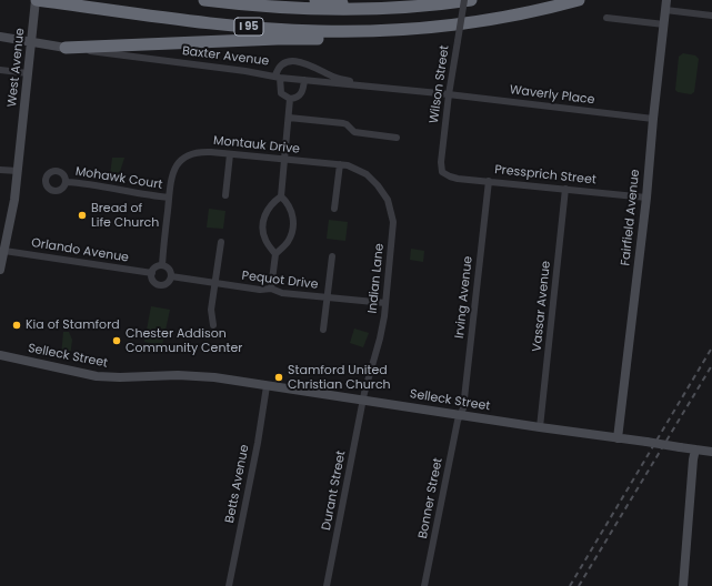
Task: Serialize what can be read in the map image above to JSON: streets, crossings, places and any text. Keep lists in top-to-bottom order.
{
  "streets": {
    "highway": ["I 95"],
    "main road": [
      "Baxter Avenue",
      "West Avenue",
      "Fairfield Avenue",
      "Selleck Street"
    ],
    "street": [
      "Wilson Street",
      "Waverly Place",
      "Montauk Drive",
      "Pressprich Street",
      "Mohawk Court",
      "Orlando Avenue",
      "Indian Lane",
      "Pequot Drive",
      "Irving Avenue",
      "Vassar Avenue",
      "Betts Avenue",
      "Durant Street",
      "Bonner Street"
    ]
  },
  "crossings": [
    ["I 95", "West Avenue"],
    ["Baxter Avenue", "West Avenue"],
    ["Baxter Avenue", "Wilson Street"],
    ["Baxter Avenue", "Waverly Place"],
    ["West Avenue", "Orlando Avenue"],
    ["Wilson Street", "Waverly Place"],
    ["Wilson Street", "Pressprich Street"],
    ["Waverly Place", "Fairfield Avenue"],
    ["Montauk Drive", "Mohawk Court"],
    ["Montauk Drive", "Orlando Avenue"],
    ["Montauk Drive", "Indian Lane"],
    ["Montauk Drive", "Pequot Drive"],
    ["Pressprich Street", "Fairfield Avenue"],
    ["Pressprich Street", "Irving Avenue"],
    ["Pressprich Street", "Vassar Avenue"],
    ["Fairfield Avenue", "Selleck Street"],
    ["Orlando Avenue", "Pequot Drive"],
    ["Indian Lane", "Pequot Drive"],
    ["Indian Lane", "Selleck Street"],
    ["Indian Lane", "Durant Street"],
    ["Irving Avenue", "Selleck Street"],
    ["Irving Avenue", "Bonner Street"],
    ["Vassar Avenue", "Selleck Street"],
    ["Selleck Street", "Betts Avenue"],
    ["Selleck Street", "Durant Street"],
    ["Selleck Street", "Bonner Street"]
  ],
  "places": [
    "Bread of Life Church",
    "Kia of Stamford",
    "Chester Addison Community Center",
    "Stamford United Christian Church"
  ]
}
